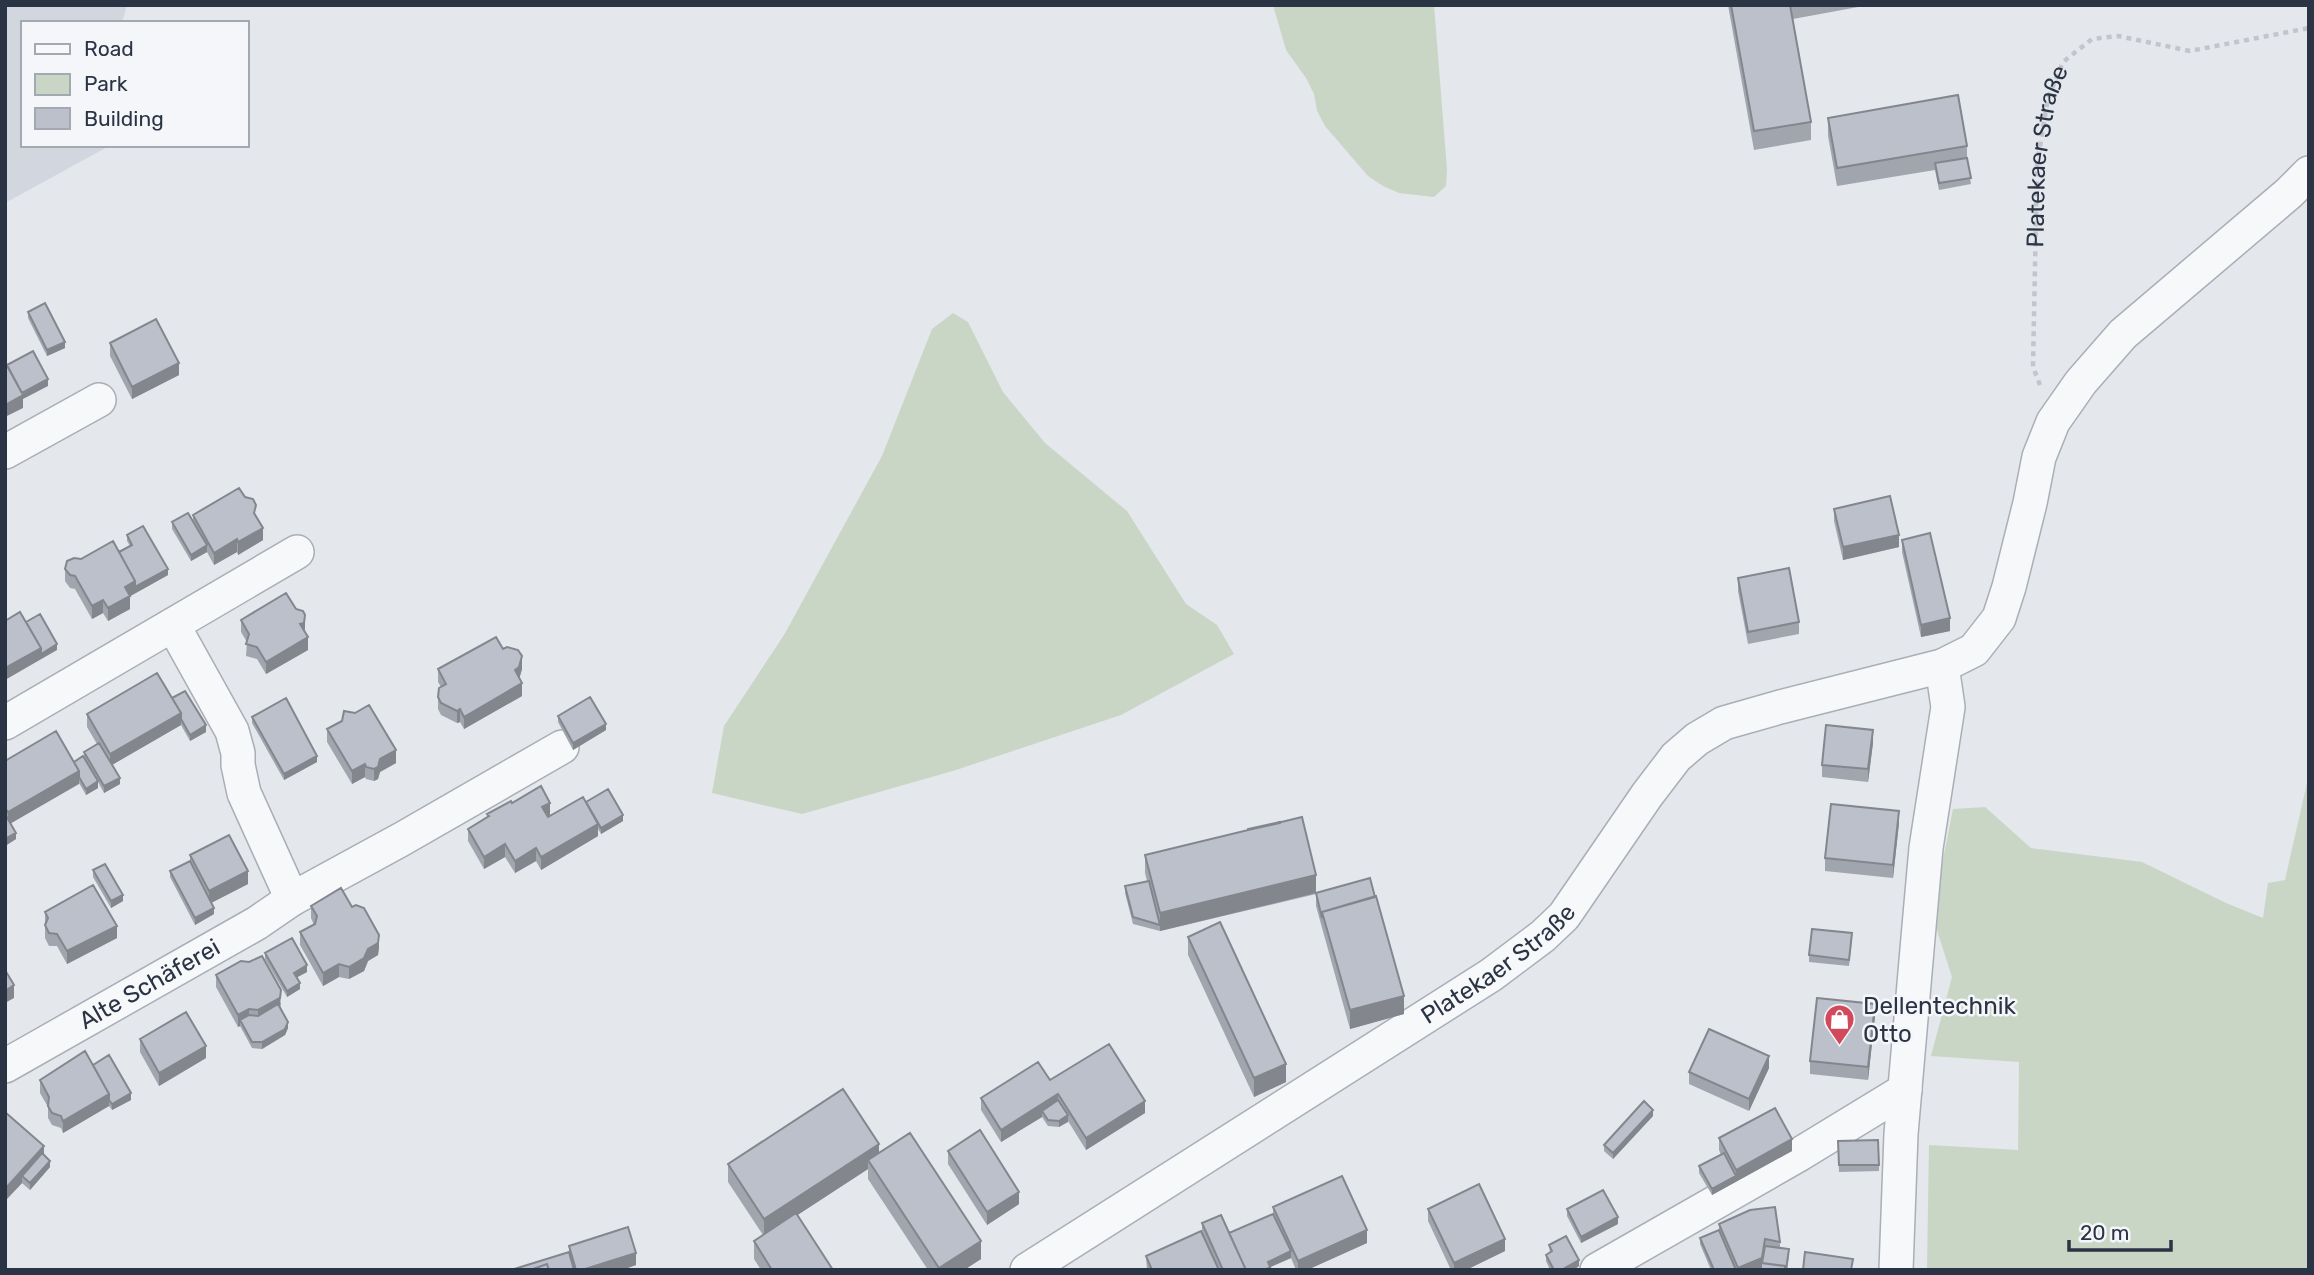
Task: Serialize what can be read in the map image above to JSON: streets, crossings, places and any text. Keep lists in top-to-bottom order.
{
  "streets": {
    "street": ["Platekaer Straße", "Alte Schäferei"]
  },
  "places": {
    "shop": ["Dellentechnik Otto"]
  },
  "legend": ["Road", "Park", "Building"],
  "scale_bar": "20 m"
}
